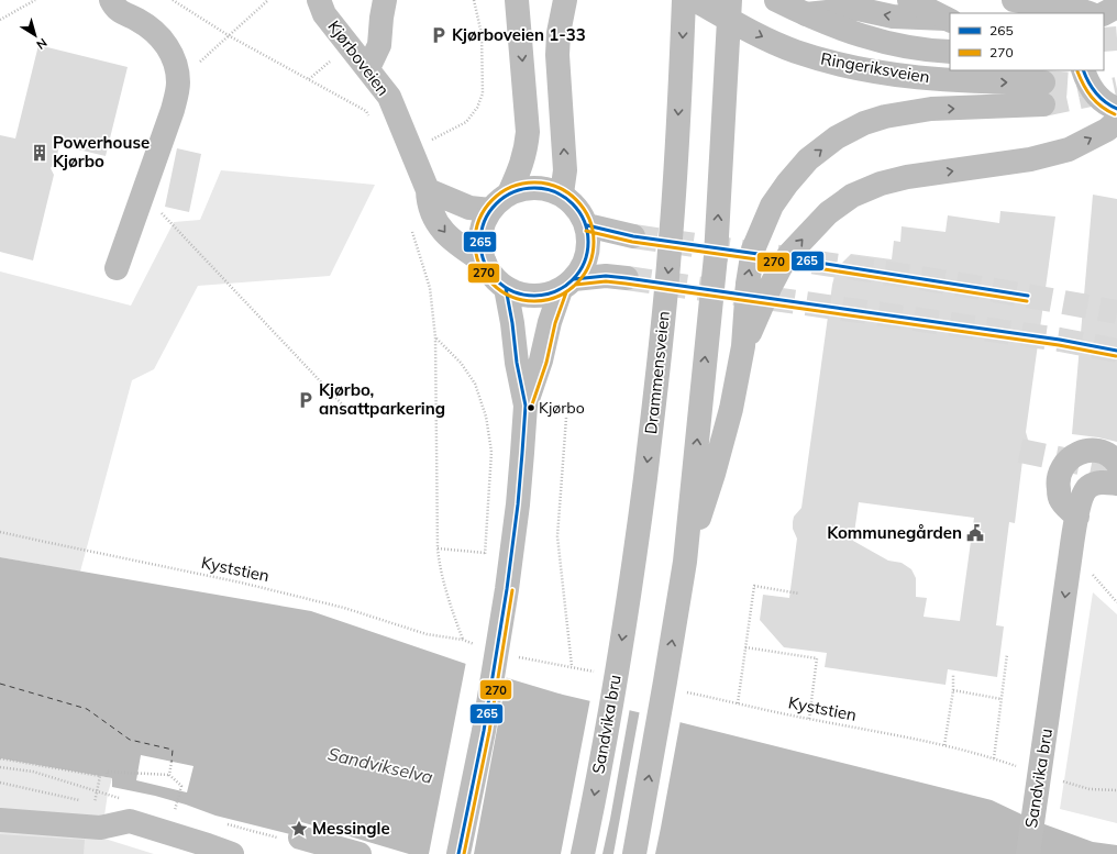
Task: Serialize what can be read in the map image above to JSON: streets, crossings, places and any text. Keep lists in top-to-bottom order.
{
  "streets": {
    "main road": [
      "Kjørboveien",
      "Ringeriksveien",
      "Drammensveien",
      "Sandvika bru"
    ],
    "path": ["Kyststien"]
  },
  "crossings": [
    ["Drammensveien", "Sandvika bru"]
  ],
  "water": ["Sandvikselva"],
  "places": {
    "parking": ["Kjørboveien 1-33", "Kjørbo, ansattparkering"],
    "building": ["Powerhouse Kjørbo"],
    "other": ["Kjørbo"],
    "public building": ["Kommunegården"],
    "place": ["Messingle"]
  },
  "lines": ["transit line 265", "transit line 270"],
  "legend": ["265", "270"],
  "north": "bottom right"
}
